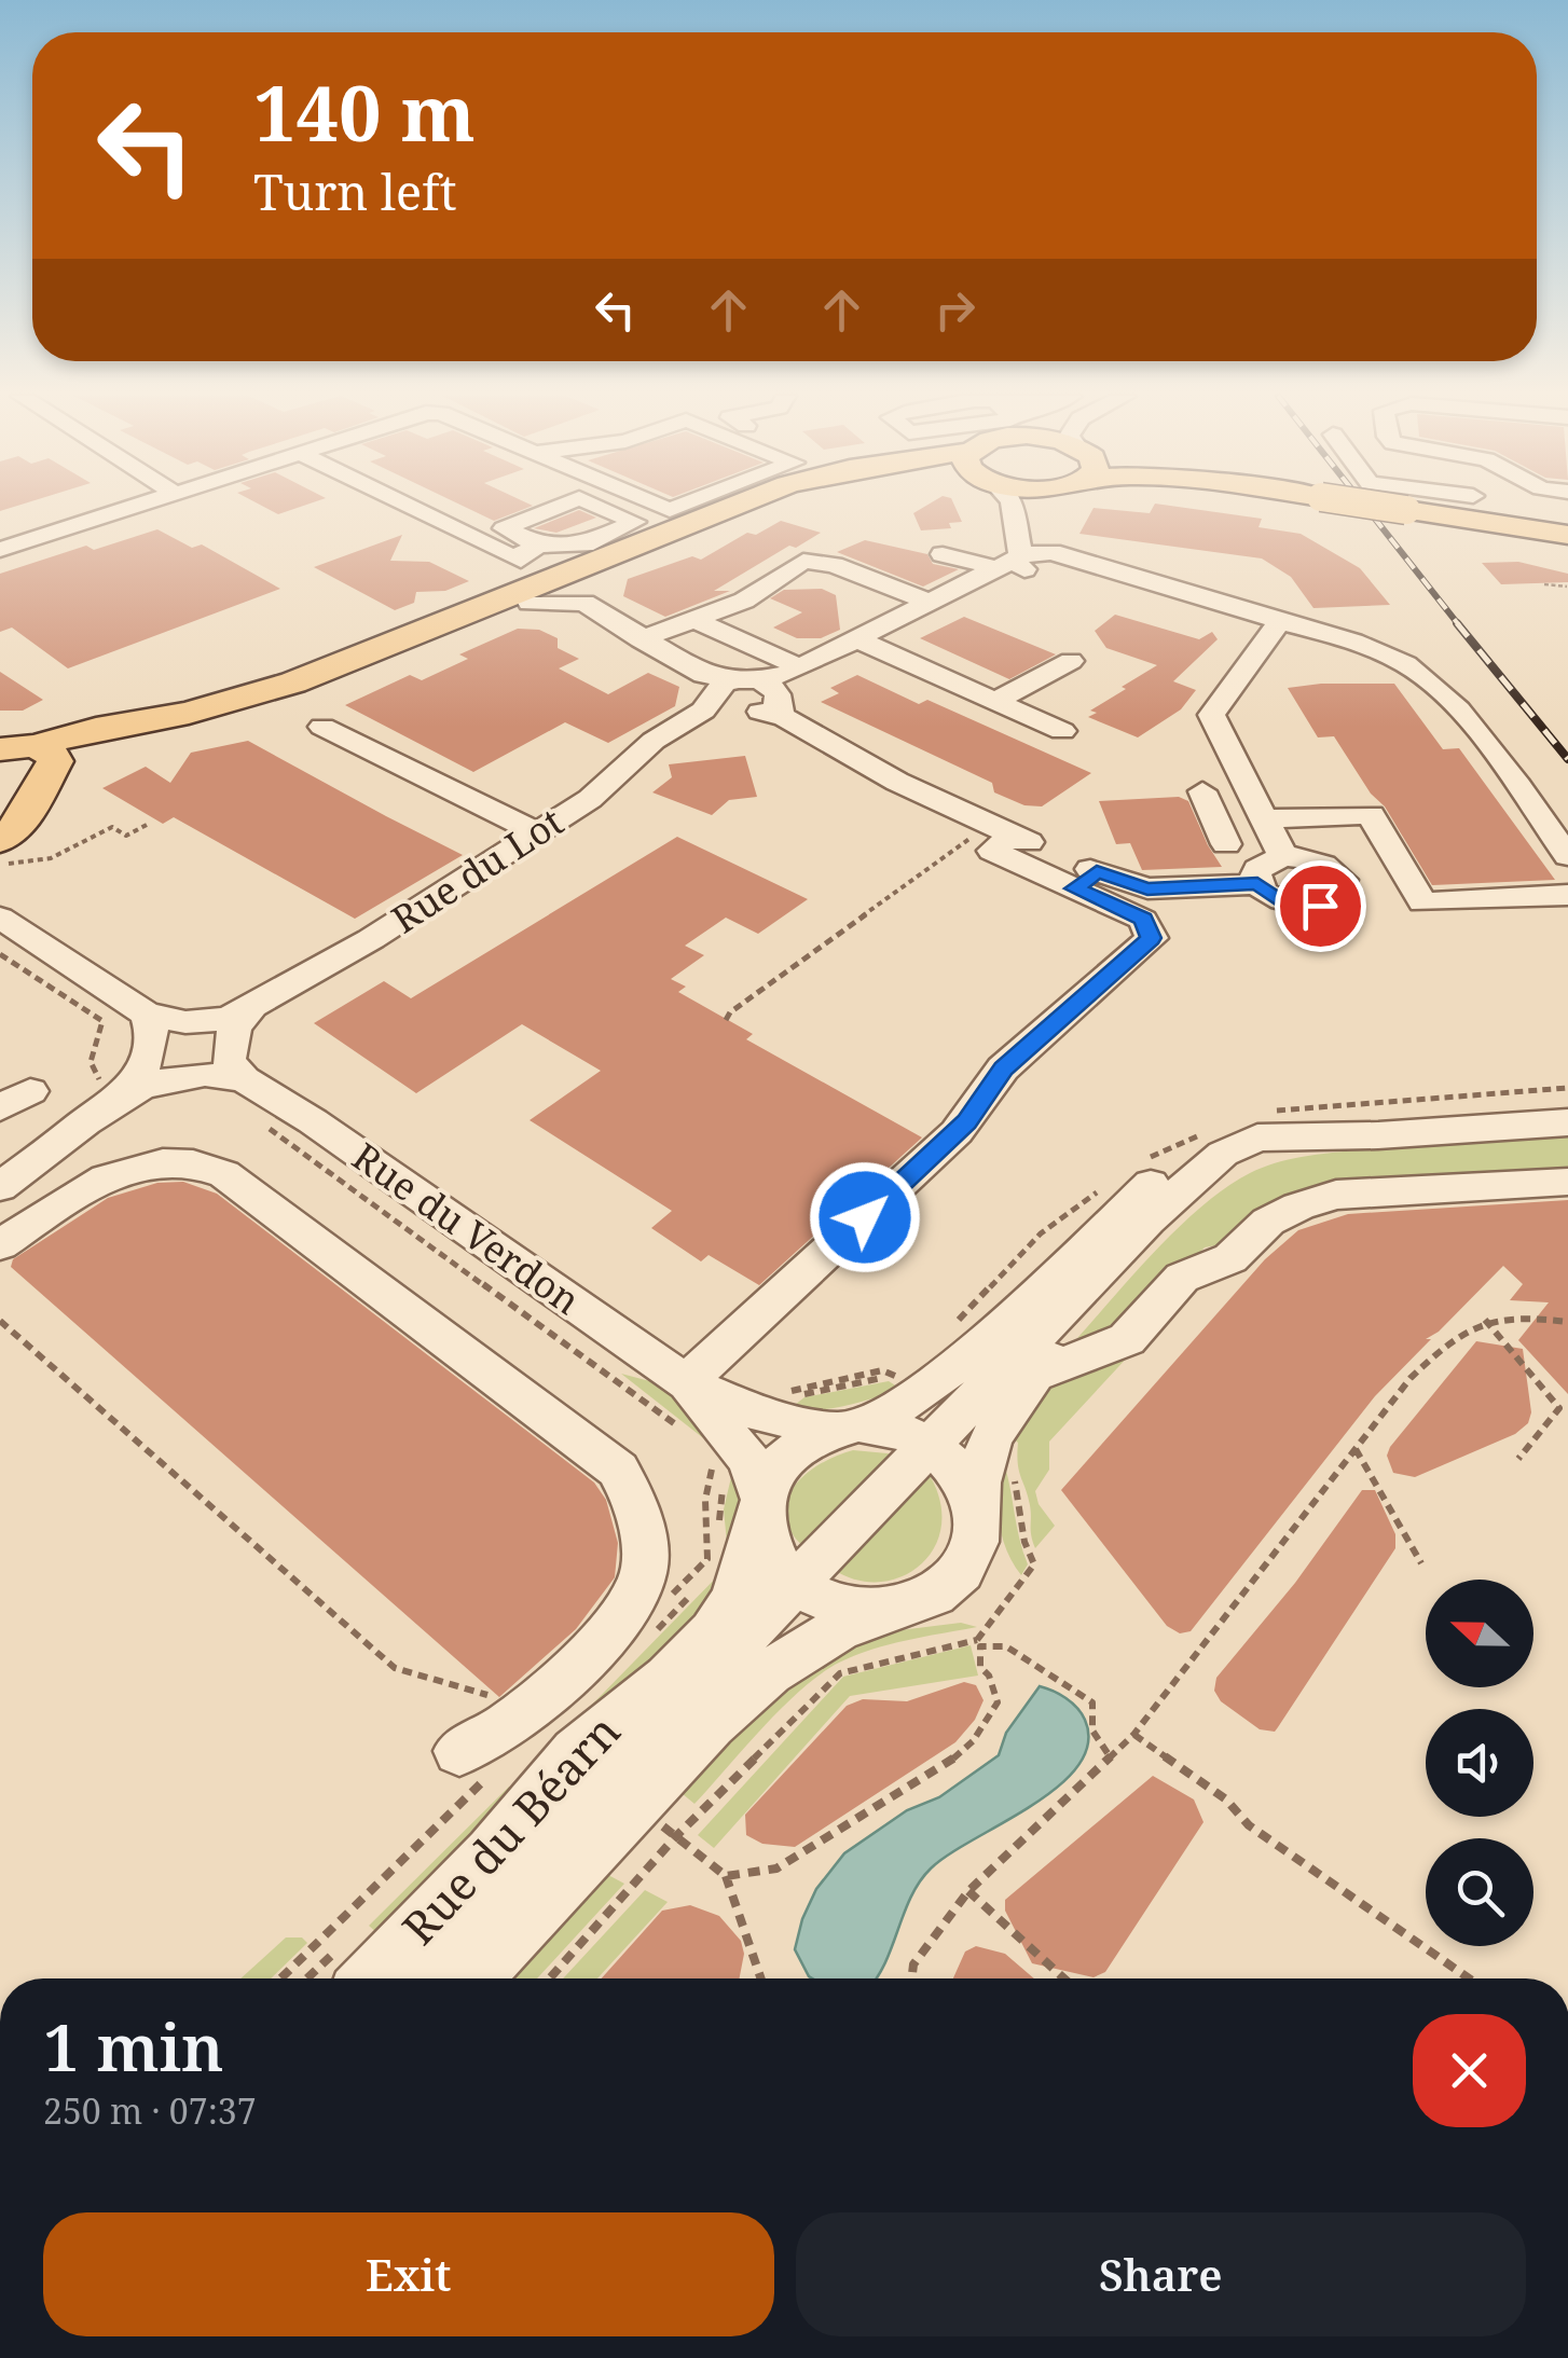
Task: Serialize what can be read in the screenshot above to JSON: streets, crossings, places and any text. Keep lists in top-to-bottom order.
{
  "streets": {
    "street": ["Rue du Lot", "Rue du Verdon", "Rue du Béarn"]
  },
  "crossings": [
    ["Rue du Lot", "Rue du Verdon"],
    ["Rue du Verdon", "Rue du Béarn"]
  ],
  "north": "left",
  "page": {
    "turn": ["140 m", "Turn left"],
    "heading": ["1 min", "250 m · 07:37"],
    "buttons": ["Exit", "Share"]
  }
}
